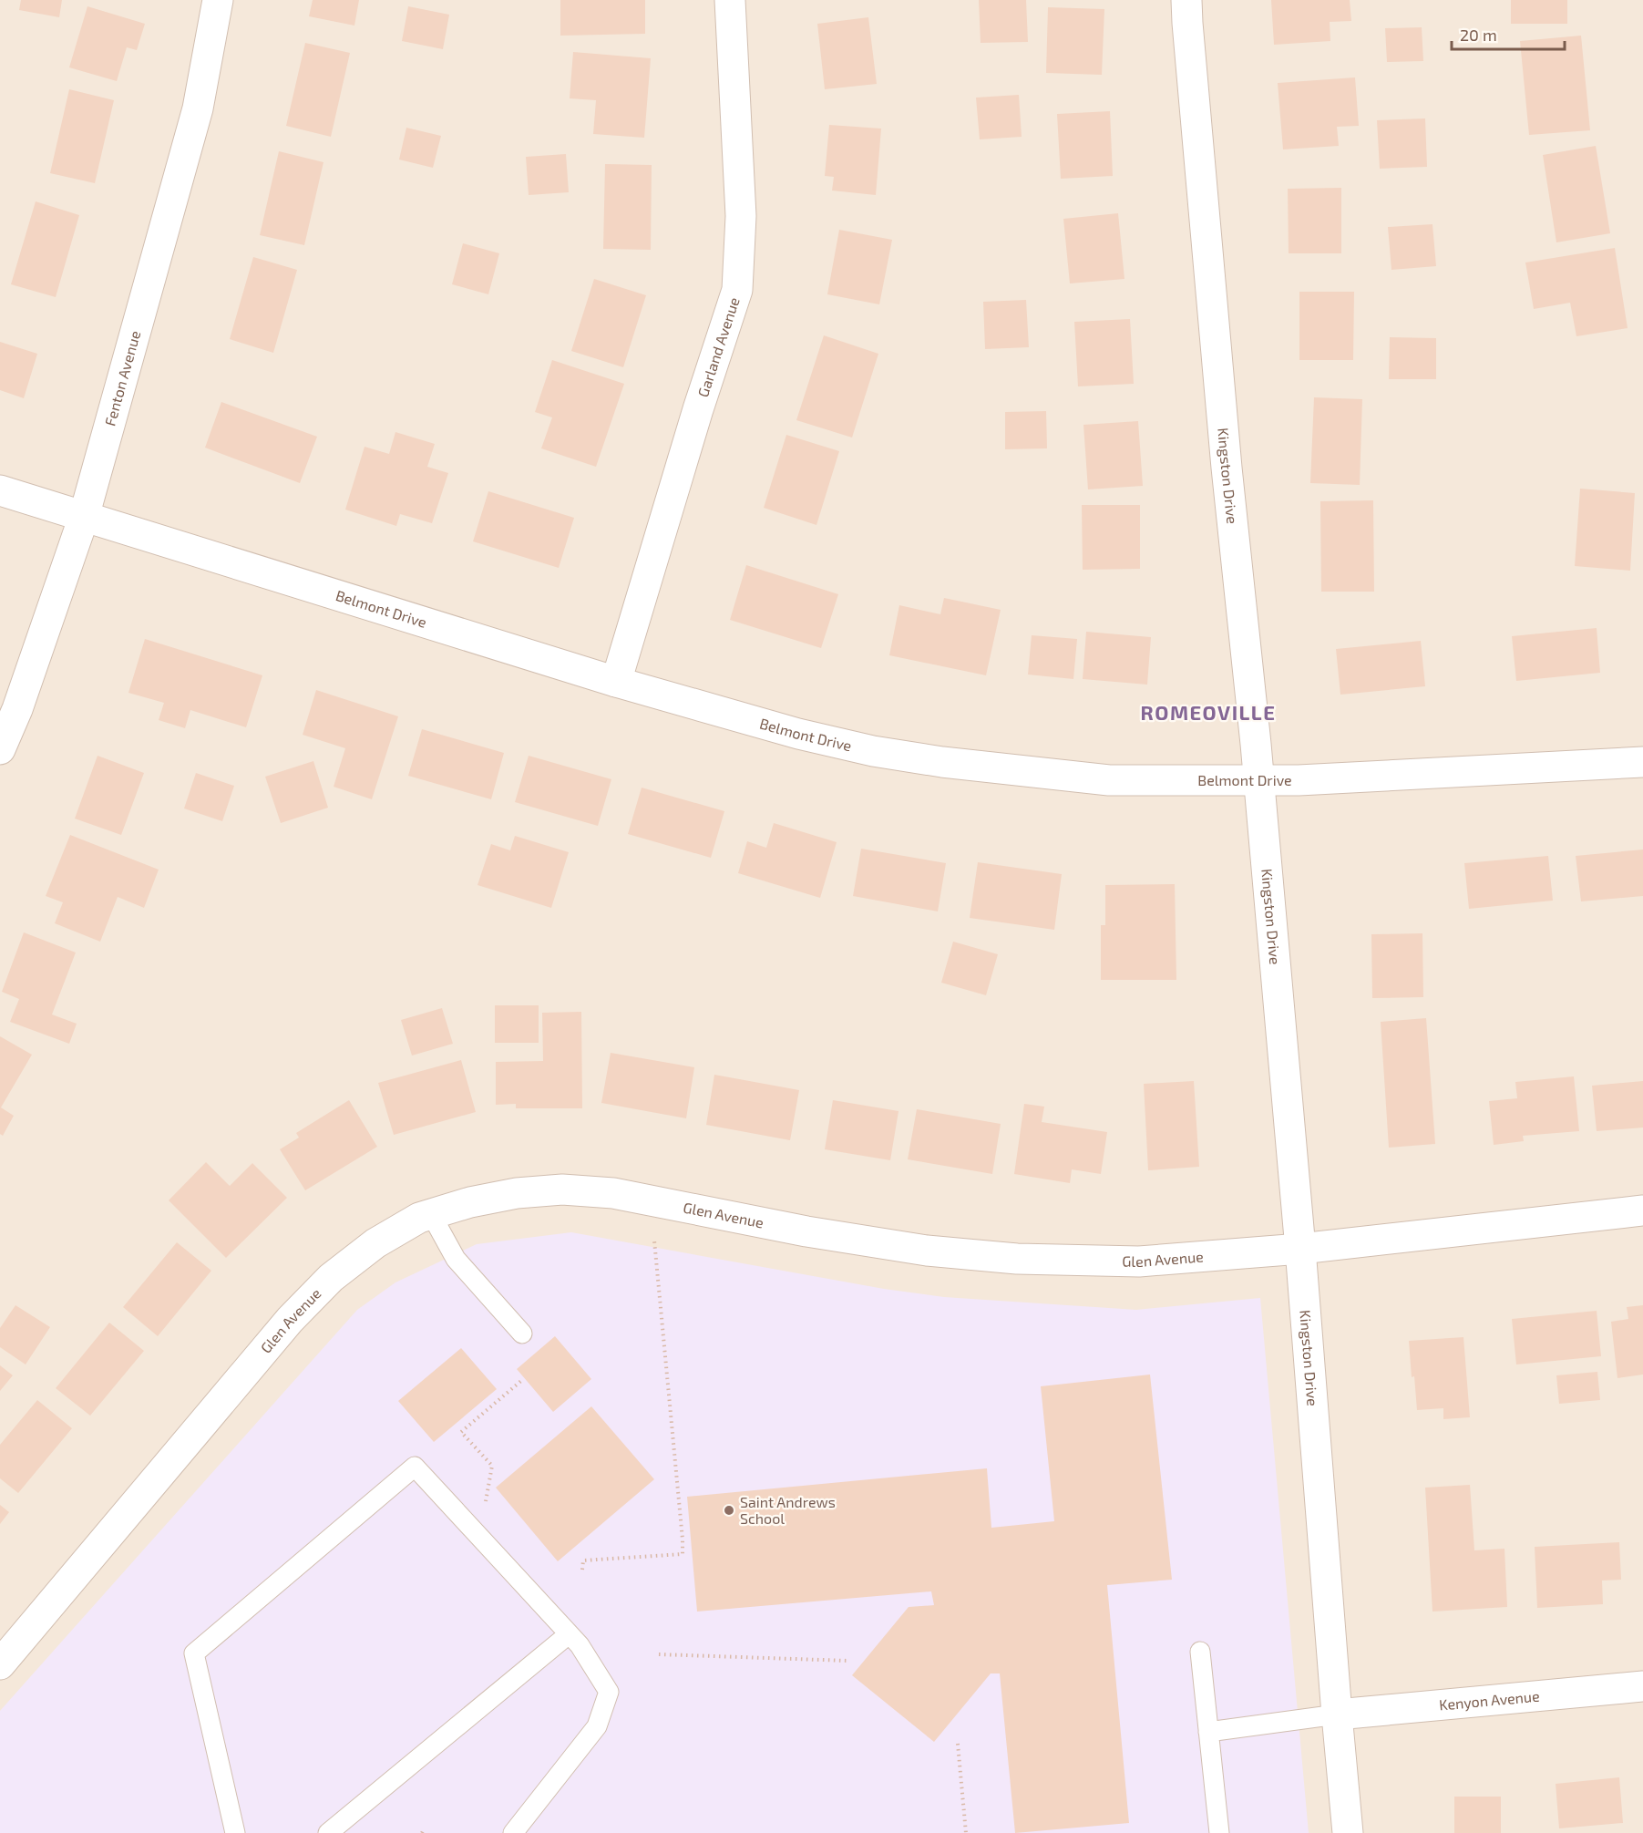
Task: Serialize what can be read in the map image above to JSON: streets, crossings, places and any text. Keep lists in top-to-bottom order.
{
  "streets": {
    "street": [
      "Garland Avenue",
      "Fenton Avenue",
      "Kingston Drive",
      "Belmont Drive",
      "Glen Avenue",
      "Kenyon Avenue"
    ]
  },
  "crossings": [
    ["Garland Avenue", "Belmont Drive"],
    ["Fenton Avenue", "Belmont Drive"],
    ["Kingston Drive", "Belmont Drive"],
    ["Kingston Drive", "Glen Avenue"],
    ["Kingston Drive", "Kenyon Avenue"]
  ],
  "districts": ["ROMEOVILLE"],
  "places": ["Saint Andrews School"],
  "scale_bar": "20 m"
}
